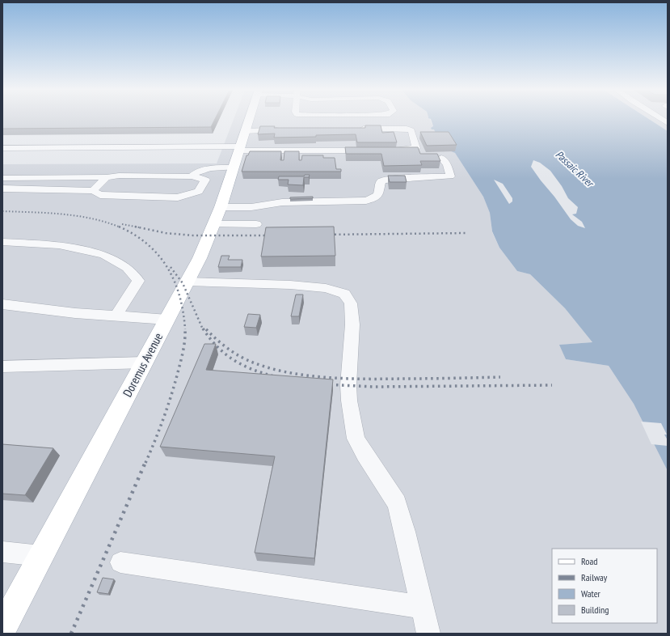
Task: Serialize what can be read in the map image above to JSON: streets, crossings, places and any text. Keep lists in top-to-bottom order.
{
  "streets": {
    "main road": ["Doremus Avenue"]
  },
  "water": ["Passaic River"],
  "legend": [
    "Road",
    "Railway",
    "Water",
    "Building"
  ]
}
